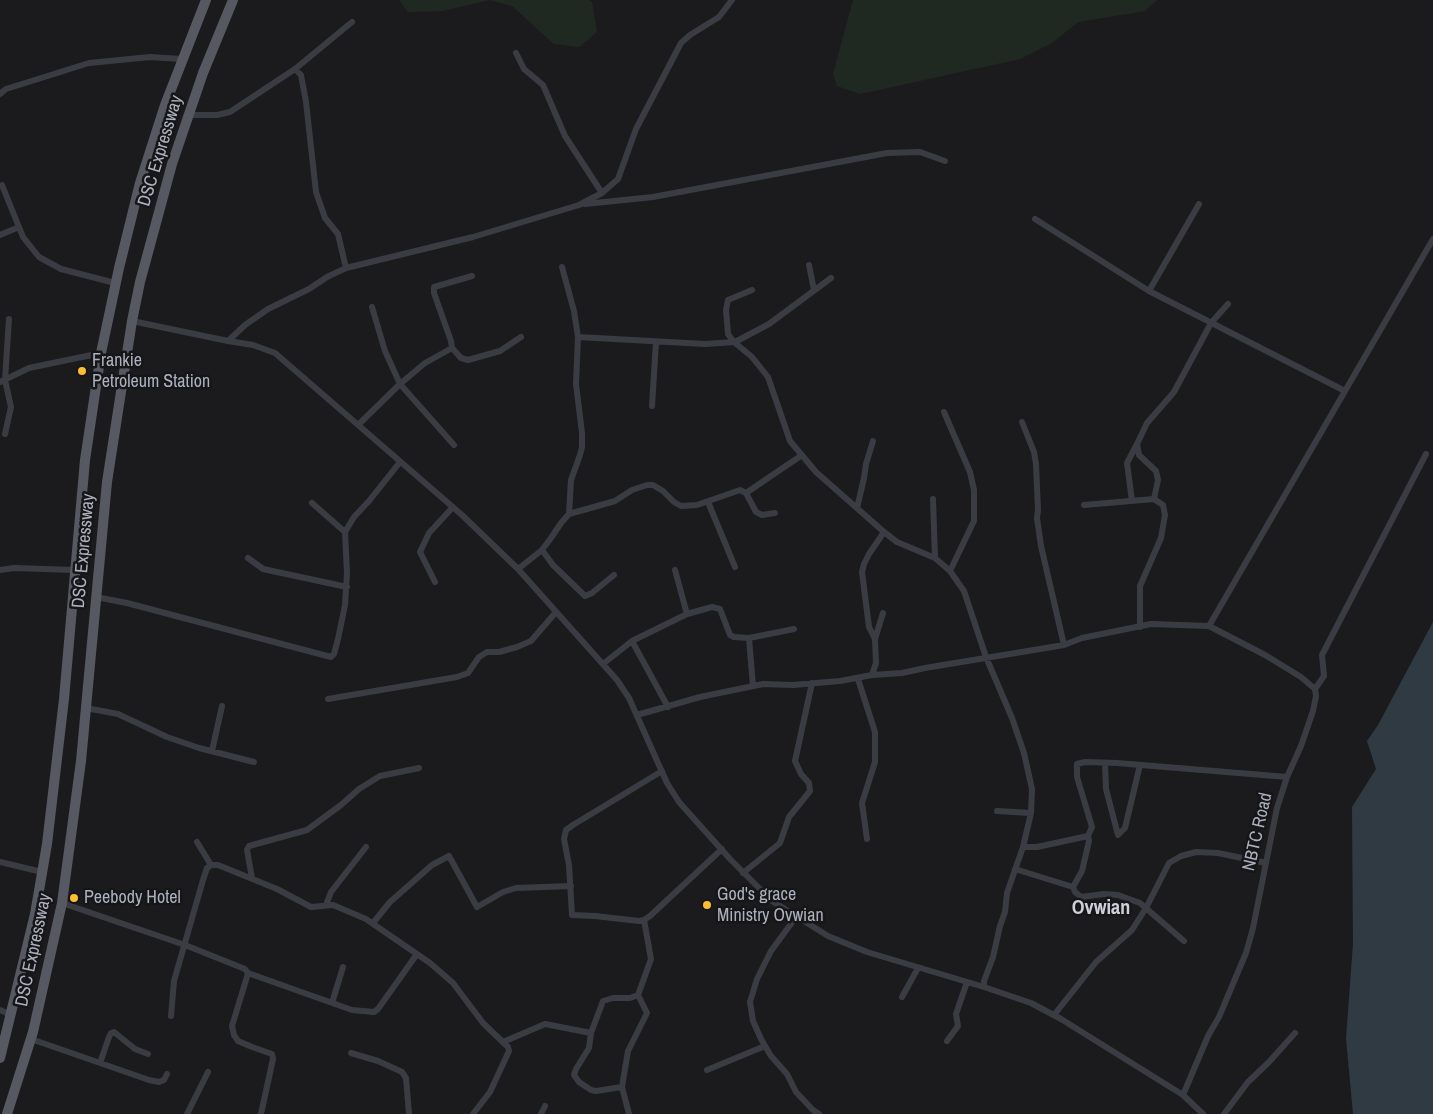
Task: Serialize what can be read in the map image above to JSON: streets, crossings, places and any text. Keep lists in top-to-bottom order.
{
  "streets": {
    "main road": ["DSC Expressway"],
    "street": ["NBTC Road"]
  },
  "districts": ["Ovwian"],
  "places": ["Frankie Petroleum Station", "Peebody Hotel", "God's grace Ministry Ovwian"]
}
